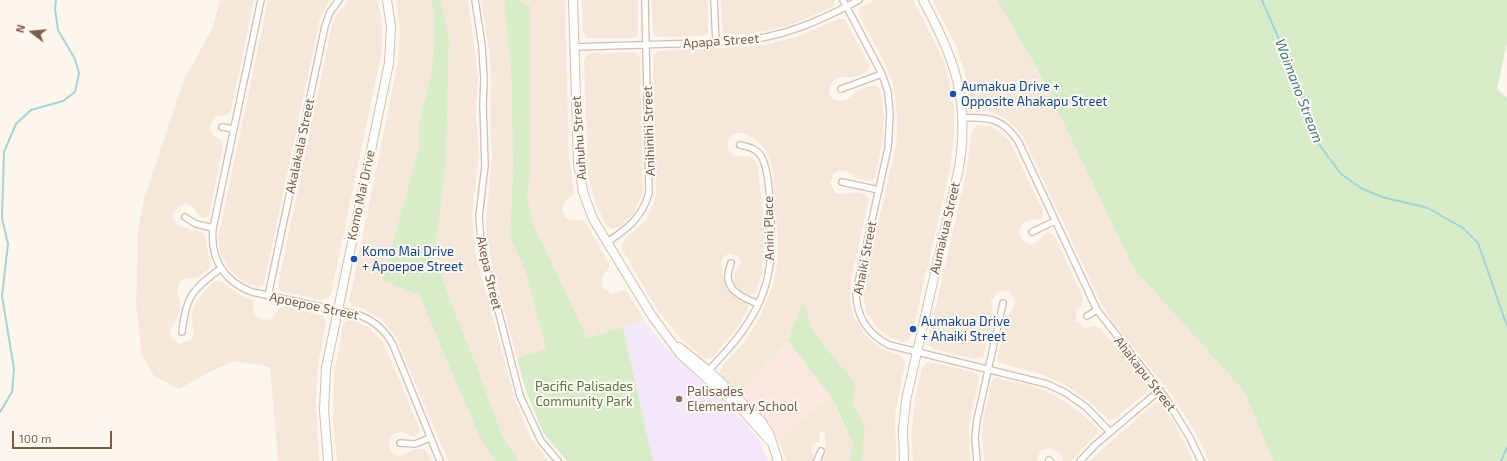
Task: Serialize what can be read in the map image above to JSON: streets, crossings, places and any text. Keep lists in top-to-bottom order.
{
  "streets": {
    "street": [
      "Apapa Street",
      "Anihinihi Street",
      "Auhuhu Street",
      "Akalakala Street",
      "Komo Mai Drive",
      "Anini Place",
      "Aumakua Street",
      "Ahaiki Street",
      "Akepa Street",
      "Apoepoe Street",
      "Ahakapu Street"
    ]
  },
  "crossings": [
    ["Apapa Street", "Anihinihi Street"],
    ["Apapa Street", "Auhuhu Street"],
    ["Apapa Street", "Ahaiki Street"],
    ["Anihinihi Street", "Auhuhu Street"],
    ["Auhuhu Street", "Anini Place"],
    ["Akalakala Street", "Apoepoe Street"],
    ["Komo Mai Drive", "Apoepoe Street"],
    ["Aumakua Street", "Ahaiki Street"],
    ["Aumakua Street", "Ahakapu Street"]
  ],
  "water": ["Waimano Stream"],
  "parks": ["Pacific Palisades Community Park"],
  "places": [
    "Aumakua Drive + Opposite Ahakapu Street",
    "Komo Mai Drive + Apoepoe Street",
    "Aumakua Drive + Ahaiki Street",
    "Palisades Elementary School"
  ],
  "scale_bar": "100 m",
  "north": "left"
}
